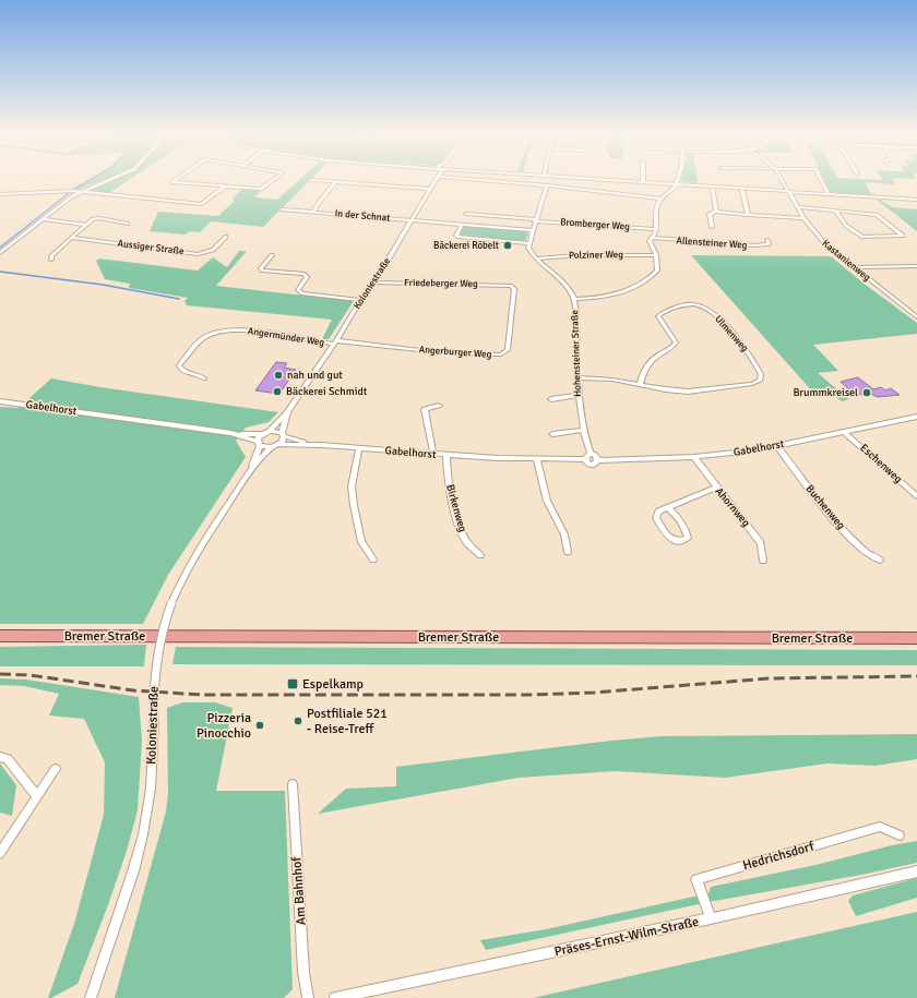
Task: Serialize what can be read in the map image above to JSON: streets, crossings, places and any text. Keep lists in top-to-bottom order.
{
  "streets": {
    "main road": ["Bremer Straße"],
    "street": [
      "In der Schnat",
      "Bromberger Weg",
      "Allensteiner Weg",
      "Aussiger Straße",
      "Polziner Weg",
      "Kastanienweg",
      "Koloniestraße",
      "Friedeberger Weg",
      "Ulmenweg",
      "Angermünder Weg",
      "Angerburger Weg",
      "Hohensteiner Straße",
      "Gabelhorst",
      "Eschenweg",
      "Ahornweg",
      "Buchenweg",
      "Birkenweg",
      "Hedrichsdorf",
      "Am Bahnhof",
      "Präses-Ernst-Wilm-Straße"
    ]
  },
  "crossings": [
    ["In der Schnat", "Koloniestraße"],
    ["Polziner Weg", "Hohensteiner Straße"],
    ["Koloniestraße", "Friedeberger Weg"],
    ["Koloniestraße", "Angermünder Weg"],
    ["Koloniestraße", "Angerburger Weg"],
    ["Koloniestraße", "Gabelhorst"],
    ["Friedeberger Weg", "Angerburger Weg"],
    ["Ulmenweg", "Hohensteiner Straße"],
    ["Angermünder Weg", "Angerburger Weg"],
    ["Gabelhorst", "Eschenweg"],
    ["Gabelhorst", "Ahornweg"],
    ["Gabelhorst", "Buchenweg"],
    ["Gabelhorst", "Birkenweg"],
    ["Hedrichsdorf", "Präses-Ernst-Wilm-Straße"]
  ],
  "places": {
    "other": [
      "Bäckerei Röbelt",
      "nah und gut",
      "Bäckerei Schmidt",
      "Brummkreisel",
      "Postfiliale 521 - Reise-Treff",
      "Pizzeria Pinocchio"
    ],
    "transit": ["Espelkamp"]
  }
}
